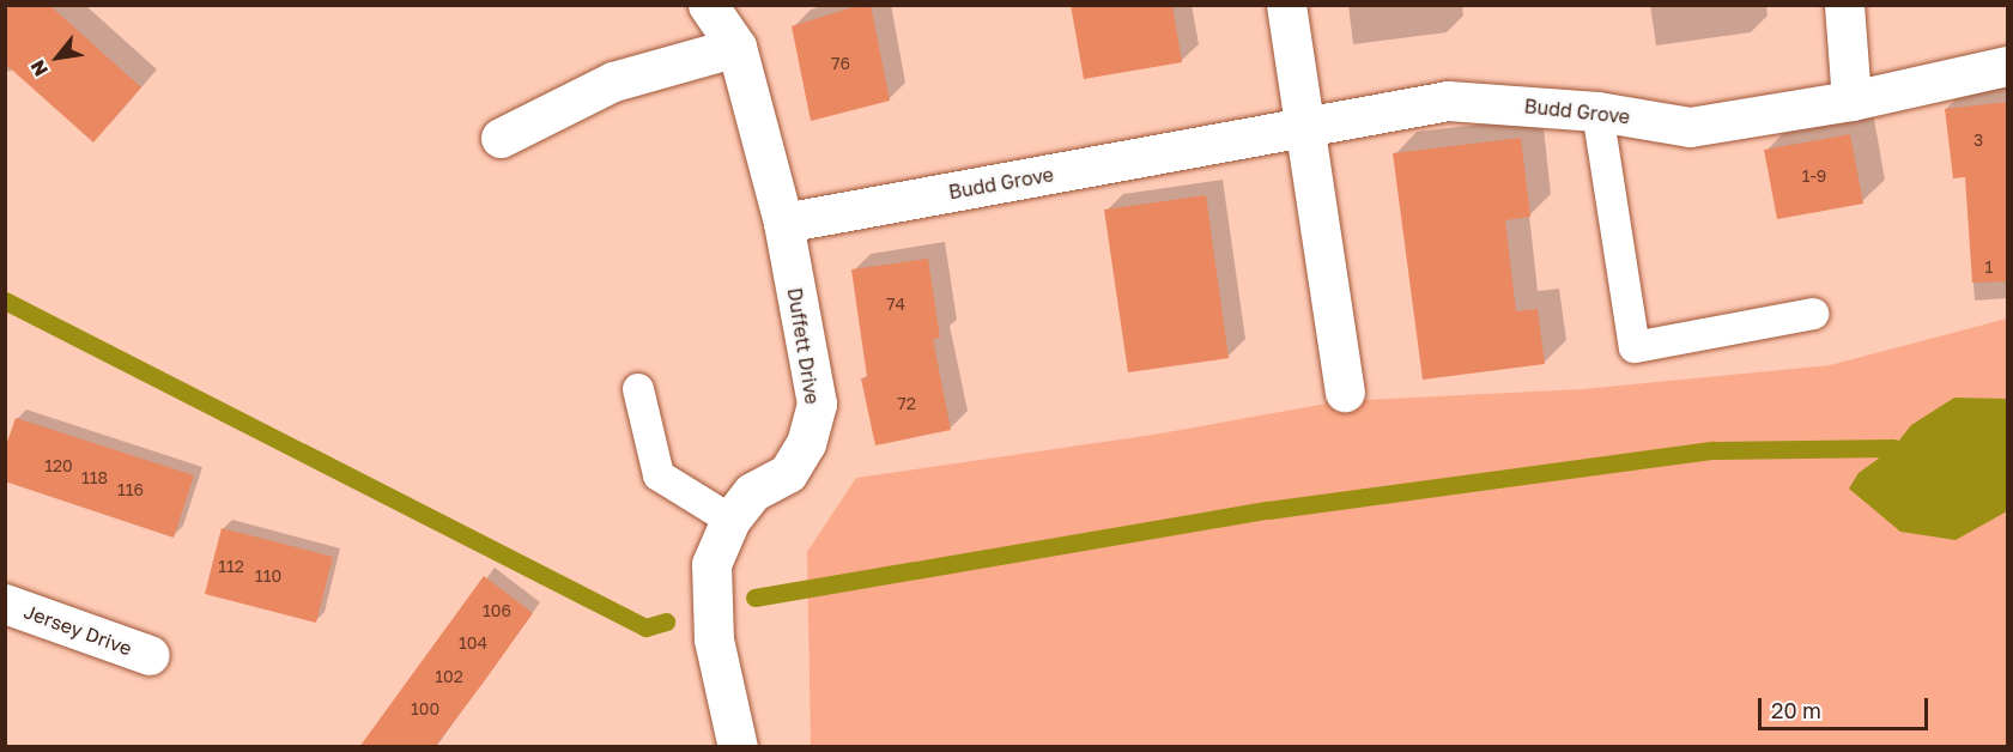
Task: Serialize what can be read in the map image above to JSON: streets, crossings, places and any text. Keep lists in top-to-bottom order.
{
  "streets": {
    "street": ["Budd Grove", "Duffett Drive", "Jersey Drive"]
  },
  "crossings": [
    ["Budd Grove", "Duffett Drive"]
  ],
  "house_numbers": [
    "76",
    "3",
    "1-9",
    "1",
    "74",
    "72",
    "120",
    "118",
    "116",
    "112",
    "110",
    "106",
    "104",
    "102",
    "100"
  ],
  "scale_bar": "20 m",
  "north": "bottom left"
}
